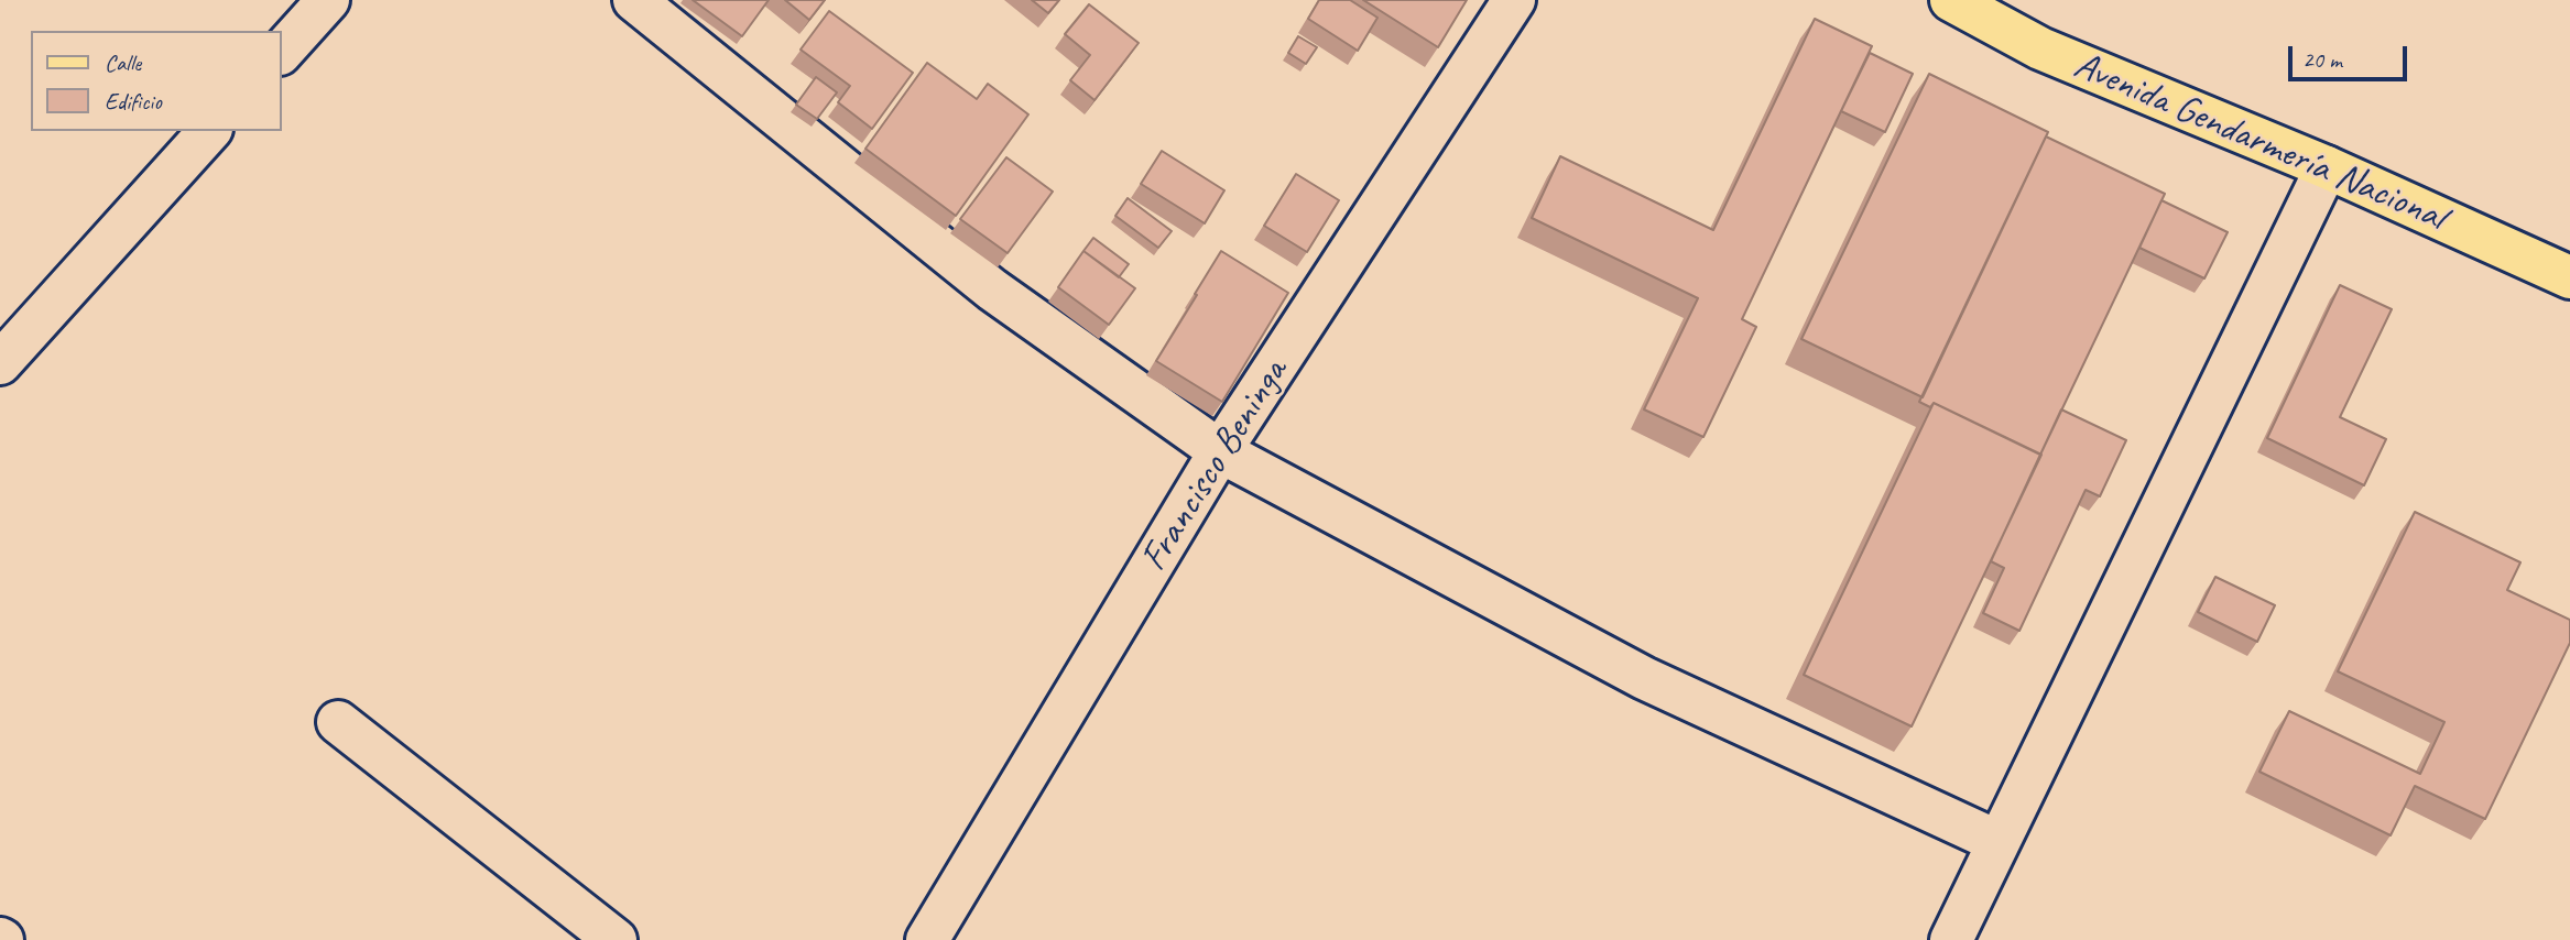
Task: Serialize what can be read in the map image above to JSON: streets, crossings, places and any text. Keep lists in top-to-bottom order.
{
  "streets": {
    "main road": ["Avenida Gendarmería Nacional"],
    "street": ["Francisco Beninga"]
  },
  "legend": ["Calle", "Edificio"],
  "scale_bar": "20 m"
}
